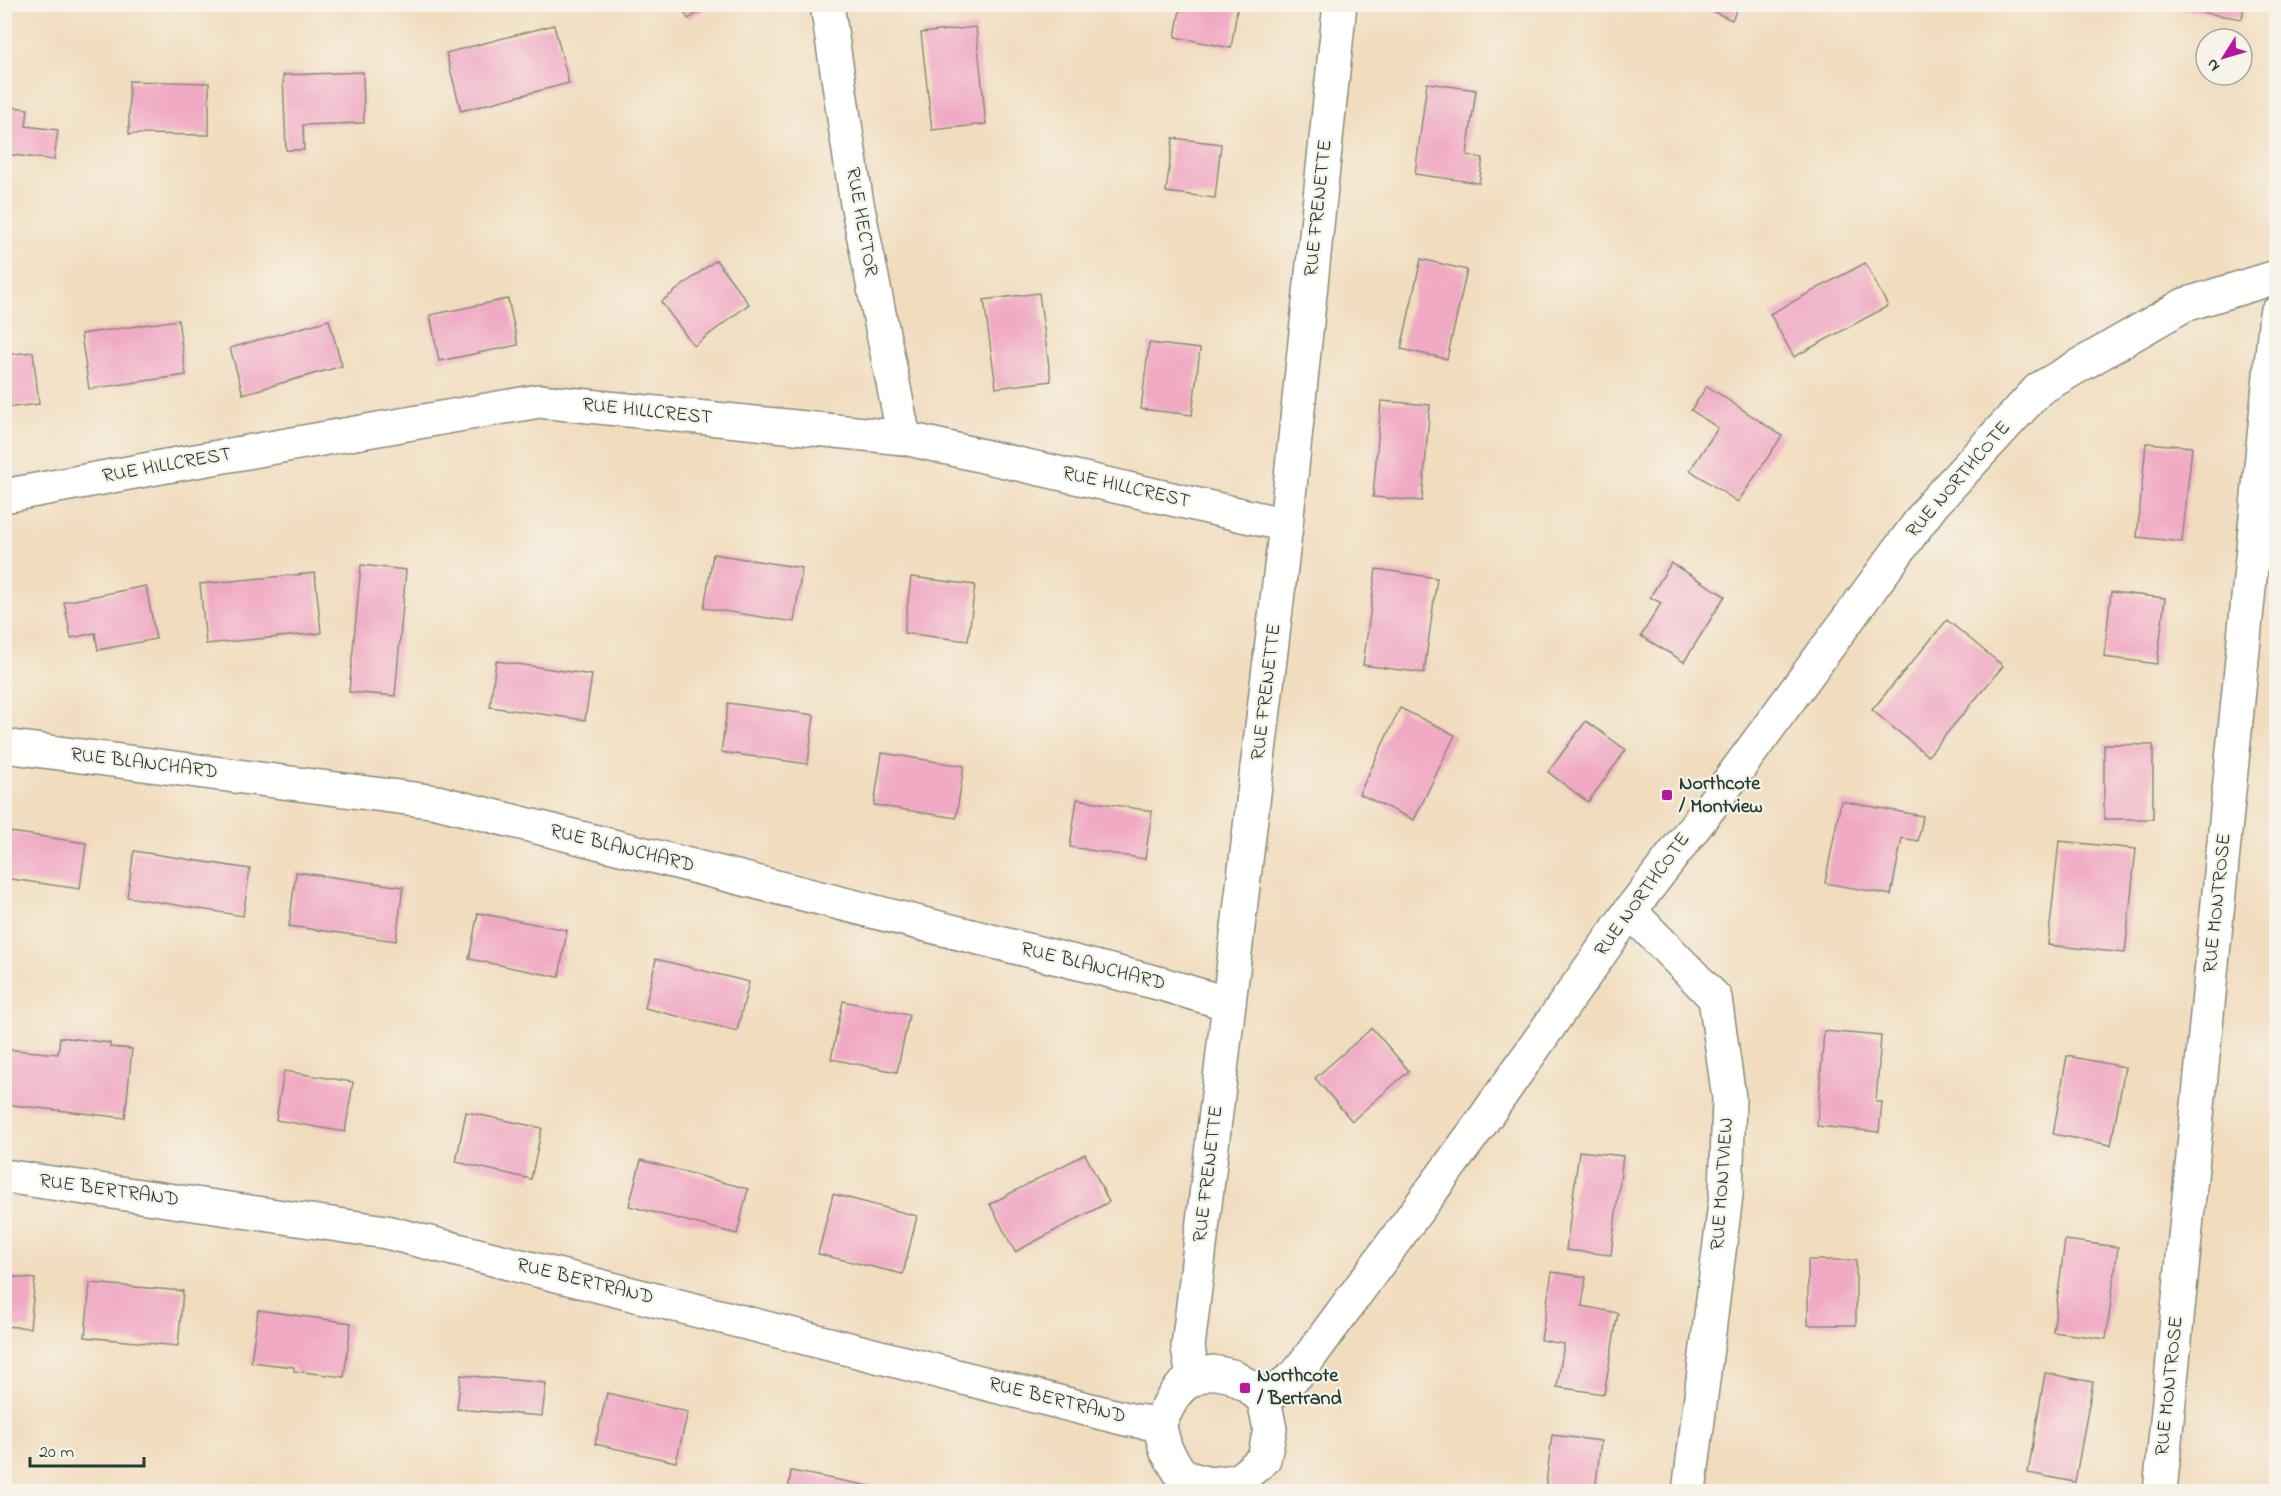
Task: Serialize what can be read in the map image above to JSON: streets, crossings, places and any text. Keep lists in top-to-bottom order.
{
  "streets": {
    "street": [
      "RUE FRENETTE",
      "RUE HECTOR",
      "RUE HILLCREST",
      "RUE NORTHCOTE",
      "RUE BLANCHARD",
      "RUE MONTROSE",
      "RUE MONTVIEW",
      "RUE BERTRAND"
    ]
  },
  "crossings": [
    ["RUE FRENETTE", "RUE HILLCREST"],
    ["RUE FRENETTE", "RUE NORTHCOTE"],
    ["RUE FRENETTE", "RUE BLANCHARD"],
    ["RUE FRENETTE", "RUE BERTRAND"],
    ["RUE HECTOR", "RUE HILLCREST"],
    ["RUE NORTHCOTE", "RUE MONTVIEW"],
    ["RUE NORTHCOTE", "RUE BERTRAND"]
  ],
  "places": {
    "transit": ["Northcote / Montview", "Northcote / Bertrand"]
  },
  "scale_bar": "20 m",
  "north": "bottom left"
}
